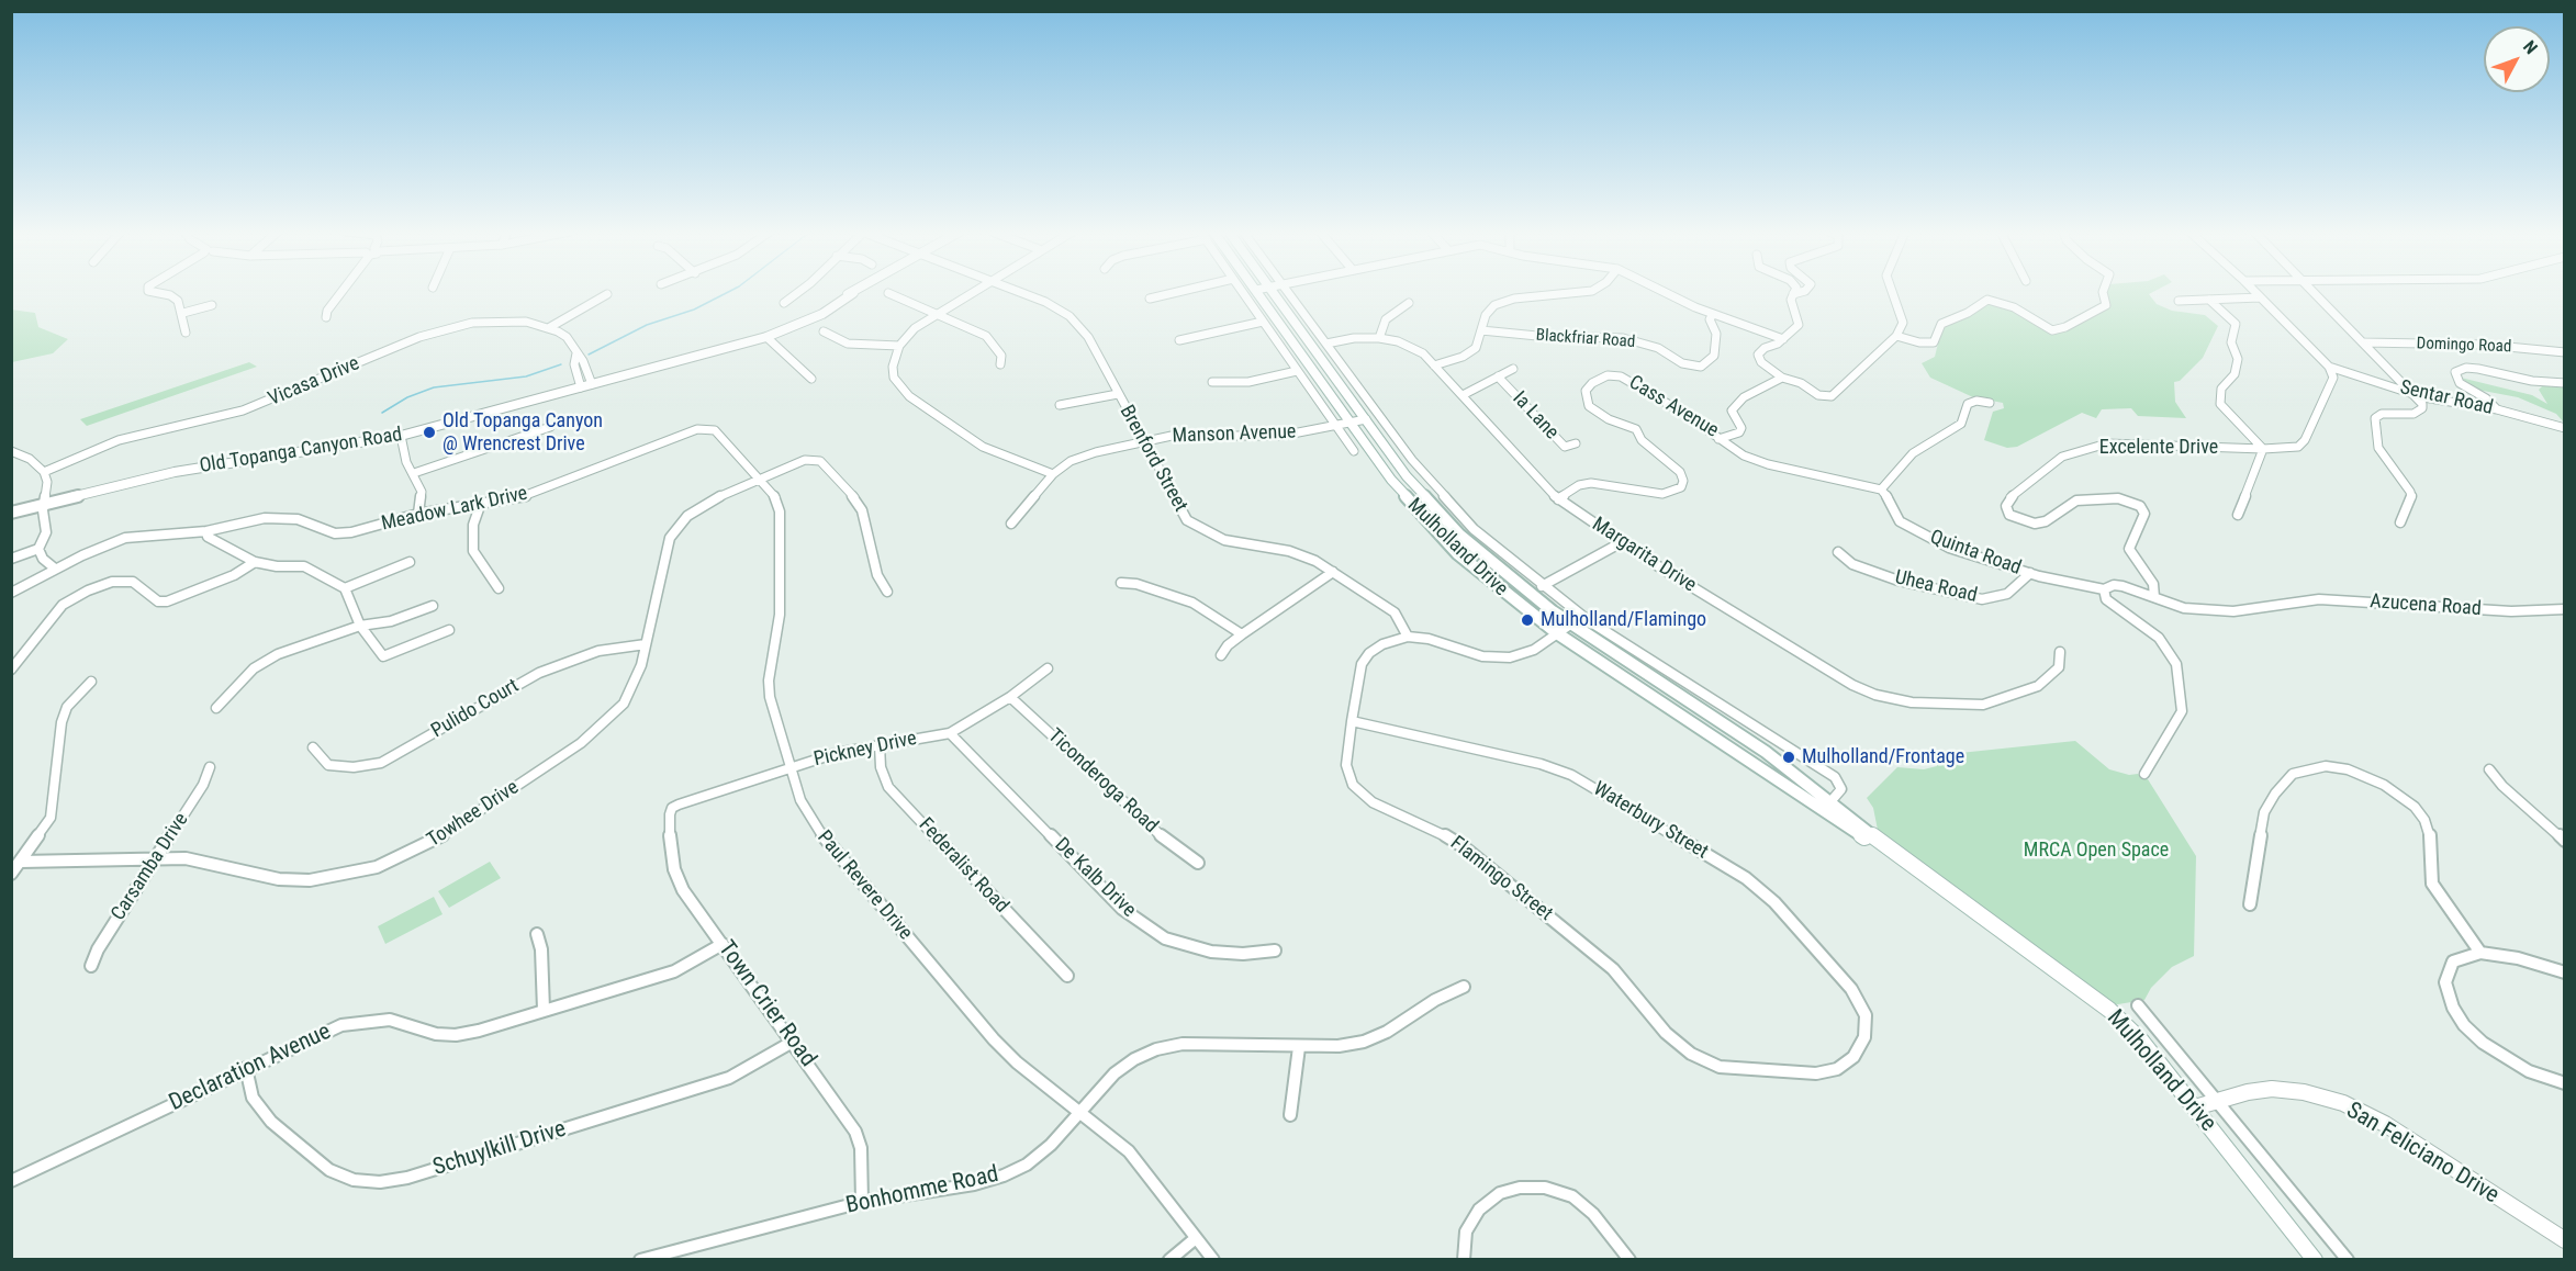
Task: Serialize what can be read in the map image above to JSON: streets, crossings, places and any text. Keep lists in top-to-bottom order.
{
  "streets": {
    "main road": ["Old Topanga Canyon Road", "Mulholland Drive", "San Feliciano Drive"],
    "street": [
      "Blackfriar Road",
      "Domingo Road",
      "Vicasa Drive",
      "Sentar Road",
      "Cass Avenue",
      "Ia Lane",
      "Manson Avenue",
      "Excelente Drive",
      "Brenford Street",
      "Meadow Lark Drive",
      "Quinta Road",
      "Margarita Drive",
      "Uhea Road",
      "Azucena Road",
      "Pulido Court",
      "Pickney Drive",
      "Ticonderoga Road",
      "Towhee Drive",
      "Waterbury Street",
      "Federalist Road",
      "Carsamba Drive",
      "De Kalb Drive",
      "Flamingo Street",
      "Paul Revere Drive",
      "Town Crier Road",
      "Declaration Avenue",
      "Schuylkill Drive",
      "Bonhomme Road"
    ]
  },
  "crossings": [
    ["Sentar Road", "Excelente Drive"],
    ["Cass Avenue", "Margarita Drive"],
    ["Manson Avenue", "Brenford Street"],
    ["Manson Avenue", "Mulholland Drive"],
    ["Brenford Street", "Flamingo Street"],
    ["Meadow Lark Drive", "Paul Revere Drive"],
    ["Mulholland Drive", "San Feliciano Drive"],
    ["Quinta Road", "Uhea Road"],
    ["Pulido Court", "Towhee Drive"],
    ["Pickney Drive", "Ticonderoga Road"],
    ["Pickney Drive", "Federalist Road"],
    ["Pickney Drive", "De Kalb Drive"],
    ["Pickney Drive", "Paul Revere Drive"],
    ["Pickney Drive", "Town Crier Road"],
    ["Towhee Drive", "Carsamba Drive"],
    ["Towhee Drive", "Paul Revere Drive"],
    ["Waterbury Street", "Flamingo Street"],
    ["Paul Revere Drive", "Bonhomme Road"],
    ["Town Crier Road", "Declaration Avenue"],
    ["Town Crier Road", "Schuylkill Drive"],
    ["Town Crier Road", "Bonhomme Road"],
    ["Declaration Avenue", "Schuylkill Drive"]
  ],
  "parks": ["MRCA Open Space"],
  "places": ["Old Topanga Canyon @ Wrencrest Drive", "Mulholland/Flamingo", "Mulholland/Frontage"],
  "north": "top right"
}
